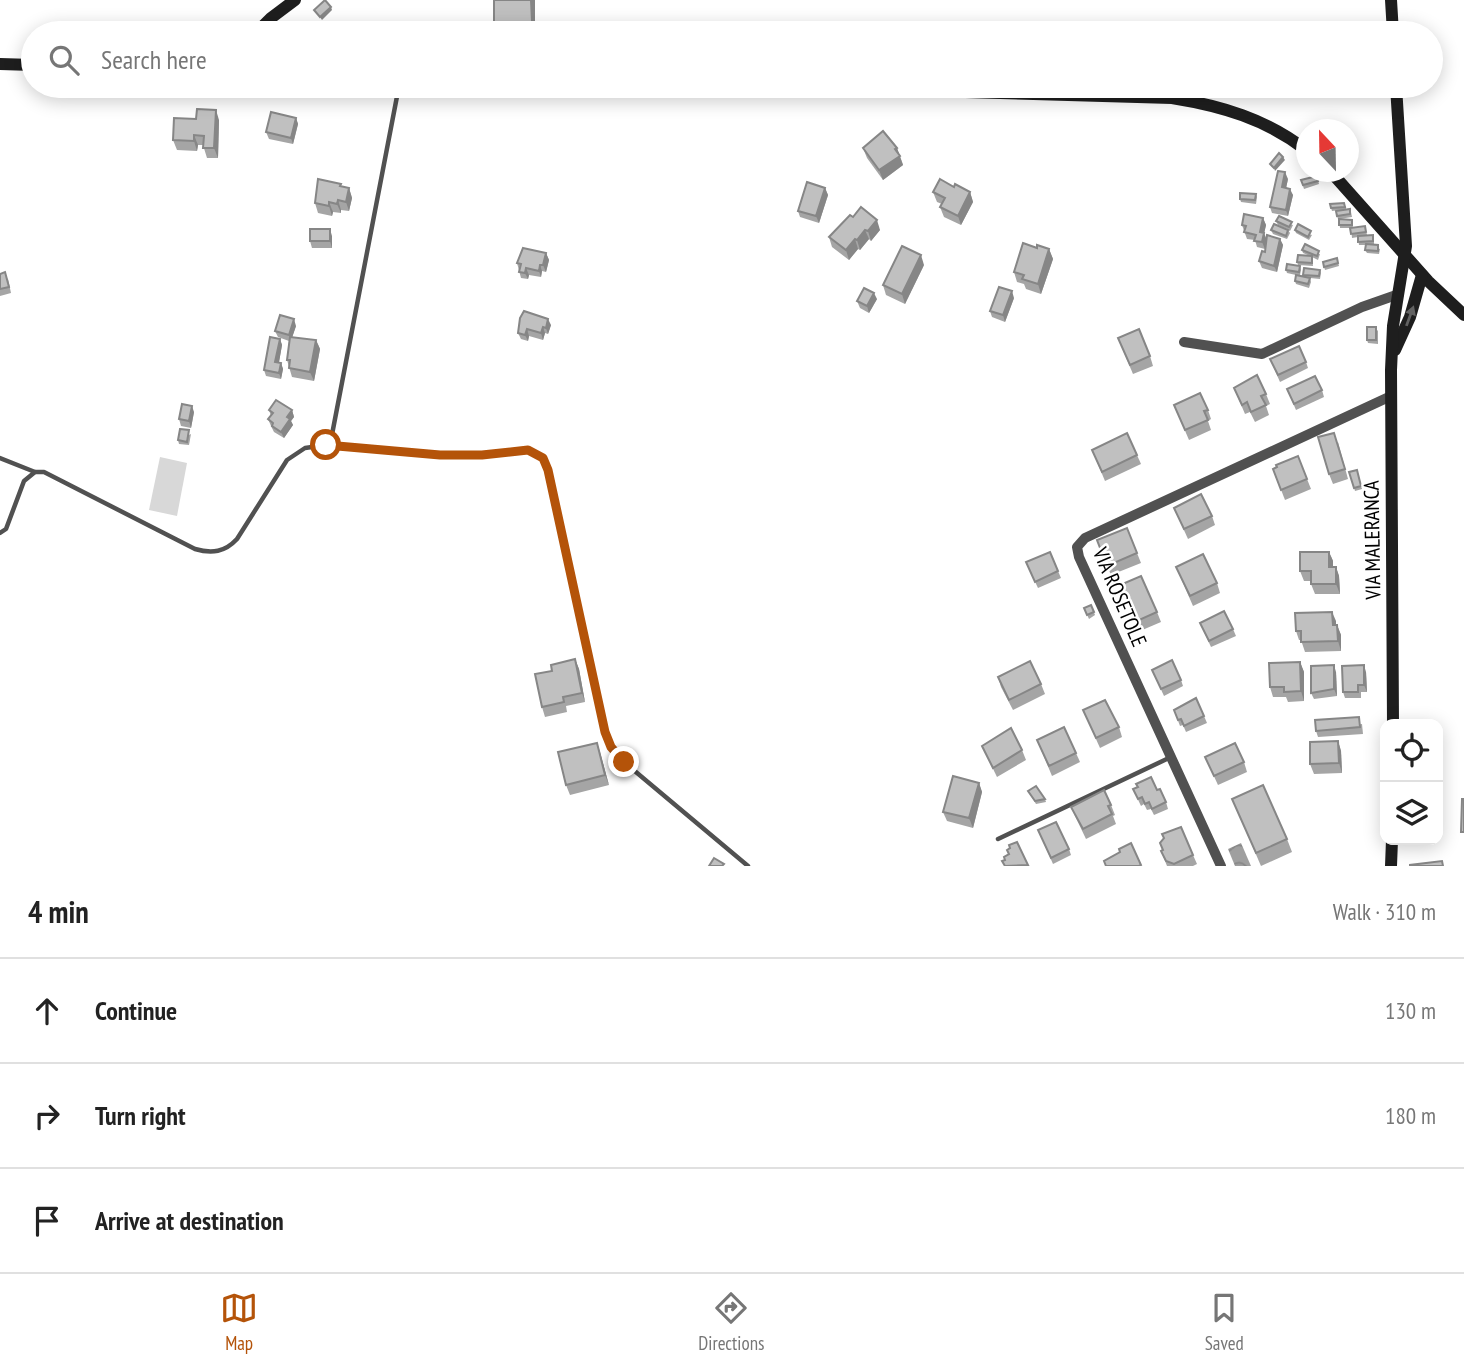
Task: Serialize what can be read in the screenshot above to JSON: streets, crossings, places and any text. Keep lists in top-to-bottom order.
{
  "streets": {
    "street": ["VIA MALERANCA", "VIA ROSETOLE"]
  },
  "crossings": [
    ["VIA MALERANCA", "VIA ROSETOLE"]
  ],
  "north": "top",
  "page": {
    "search": "Search here",
    "heading": ["4 min", "Walk · 310 m"],
    "list": [
      ["Continue", "130 m"],
      ["Turn right", "180 m"],
      "Arrive at destination"
    ],
    "nav": ["Map", "Directions", "Saved"]
  }
}
